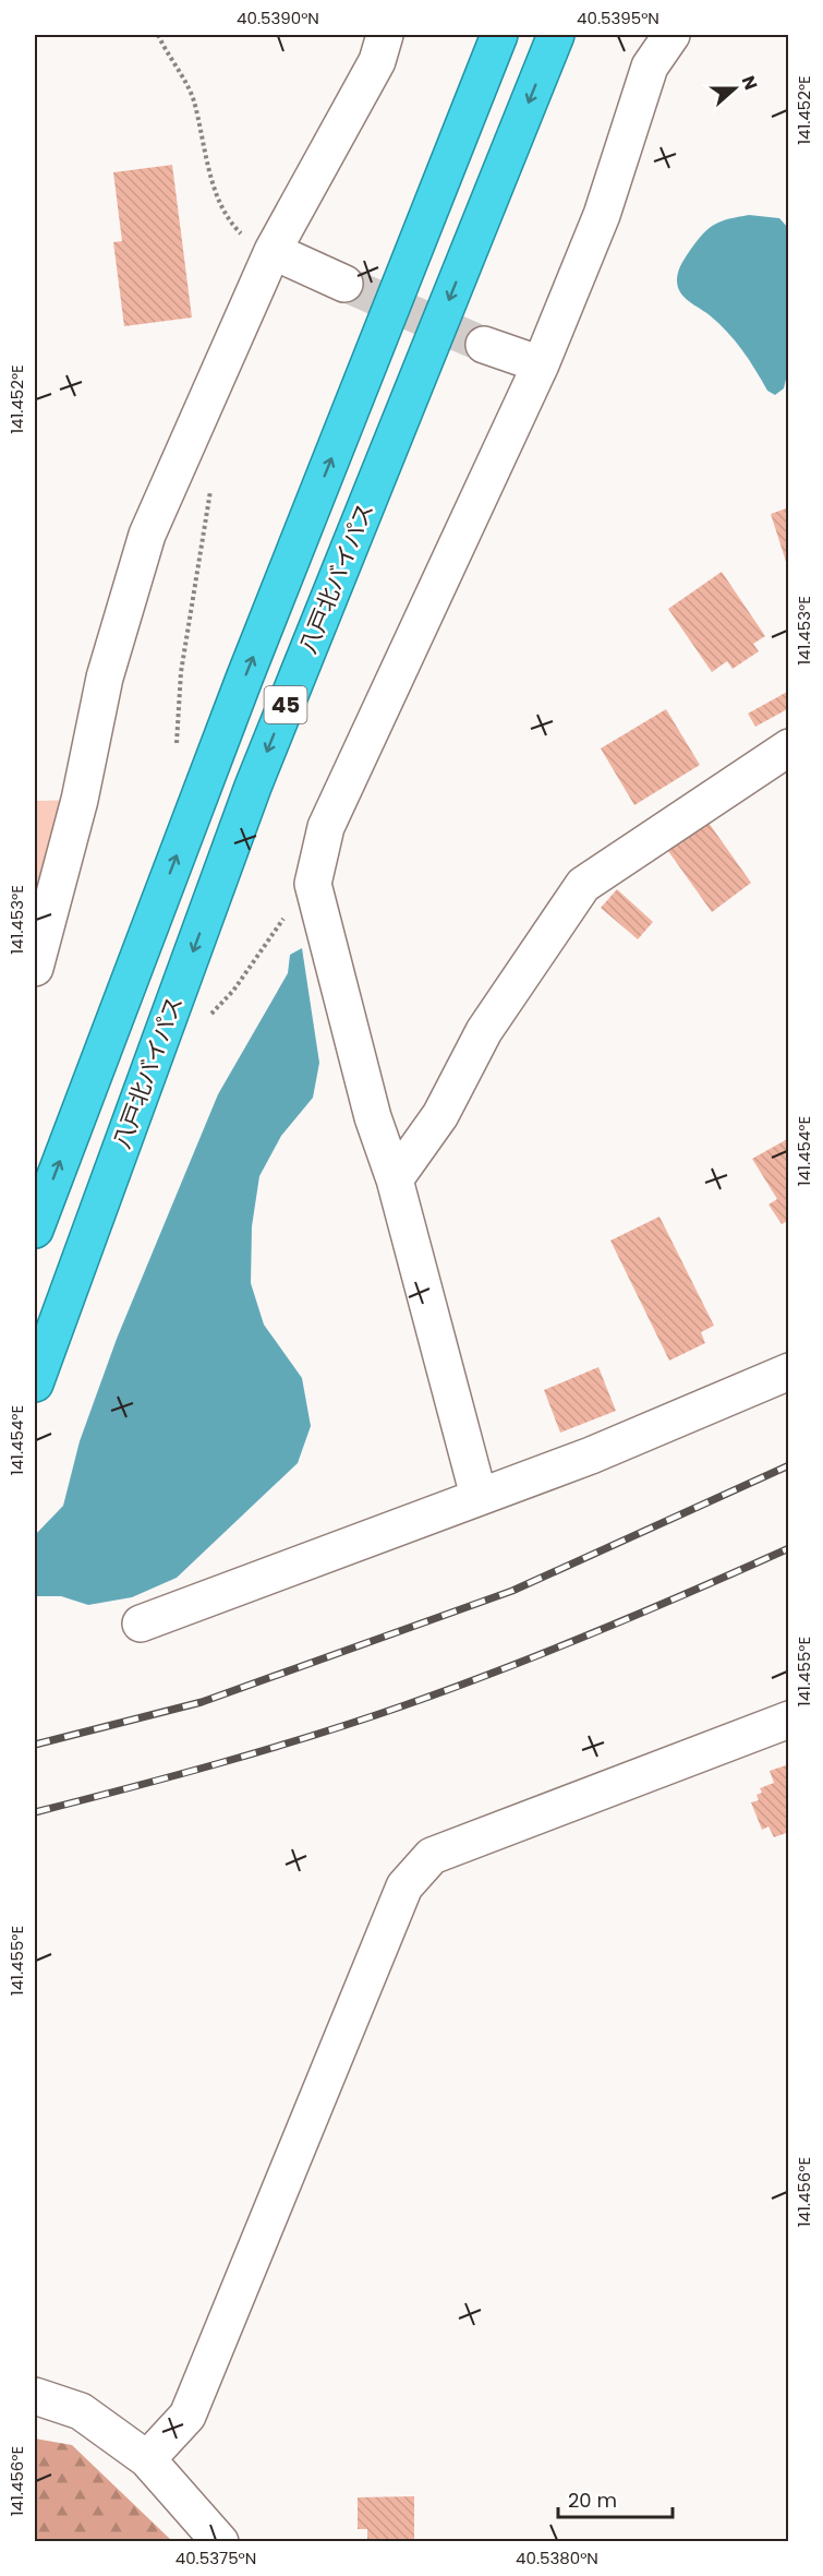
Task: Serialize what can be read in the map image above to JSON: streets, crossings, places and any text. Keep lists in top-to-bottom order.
{
  "streets": {
    "highway": ["八戸北バイパス", "45"]
  },
  "scale_bar": "20 m",
  "north": "right",
  "coordinates": [
    "40.5390°N",
    "40.5395°N",
    "141.452°E",
    "141.453°E",
    "141.454°E",
    "141.455°E",
    "141.456°E",
    "40.5375°N",
    "40.5380°N"
  ]
}
